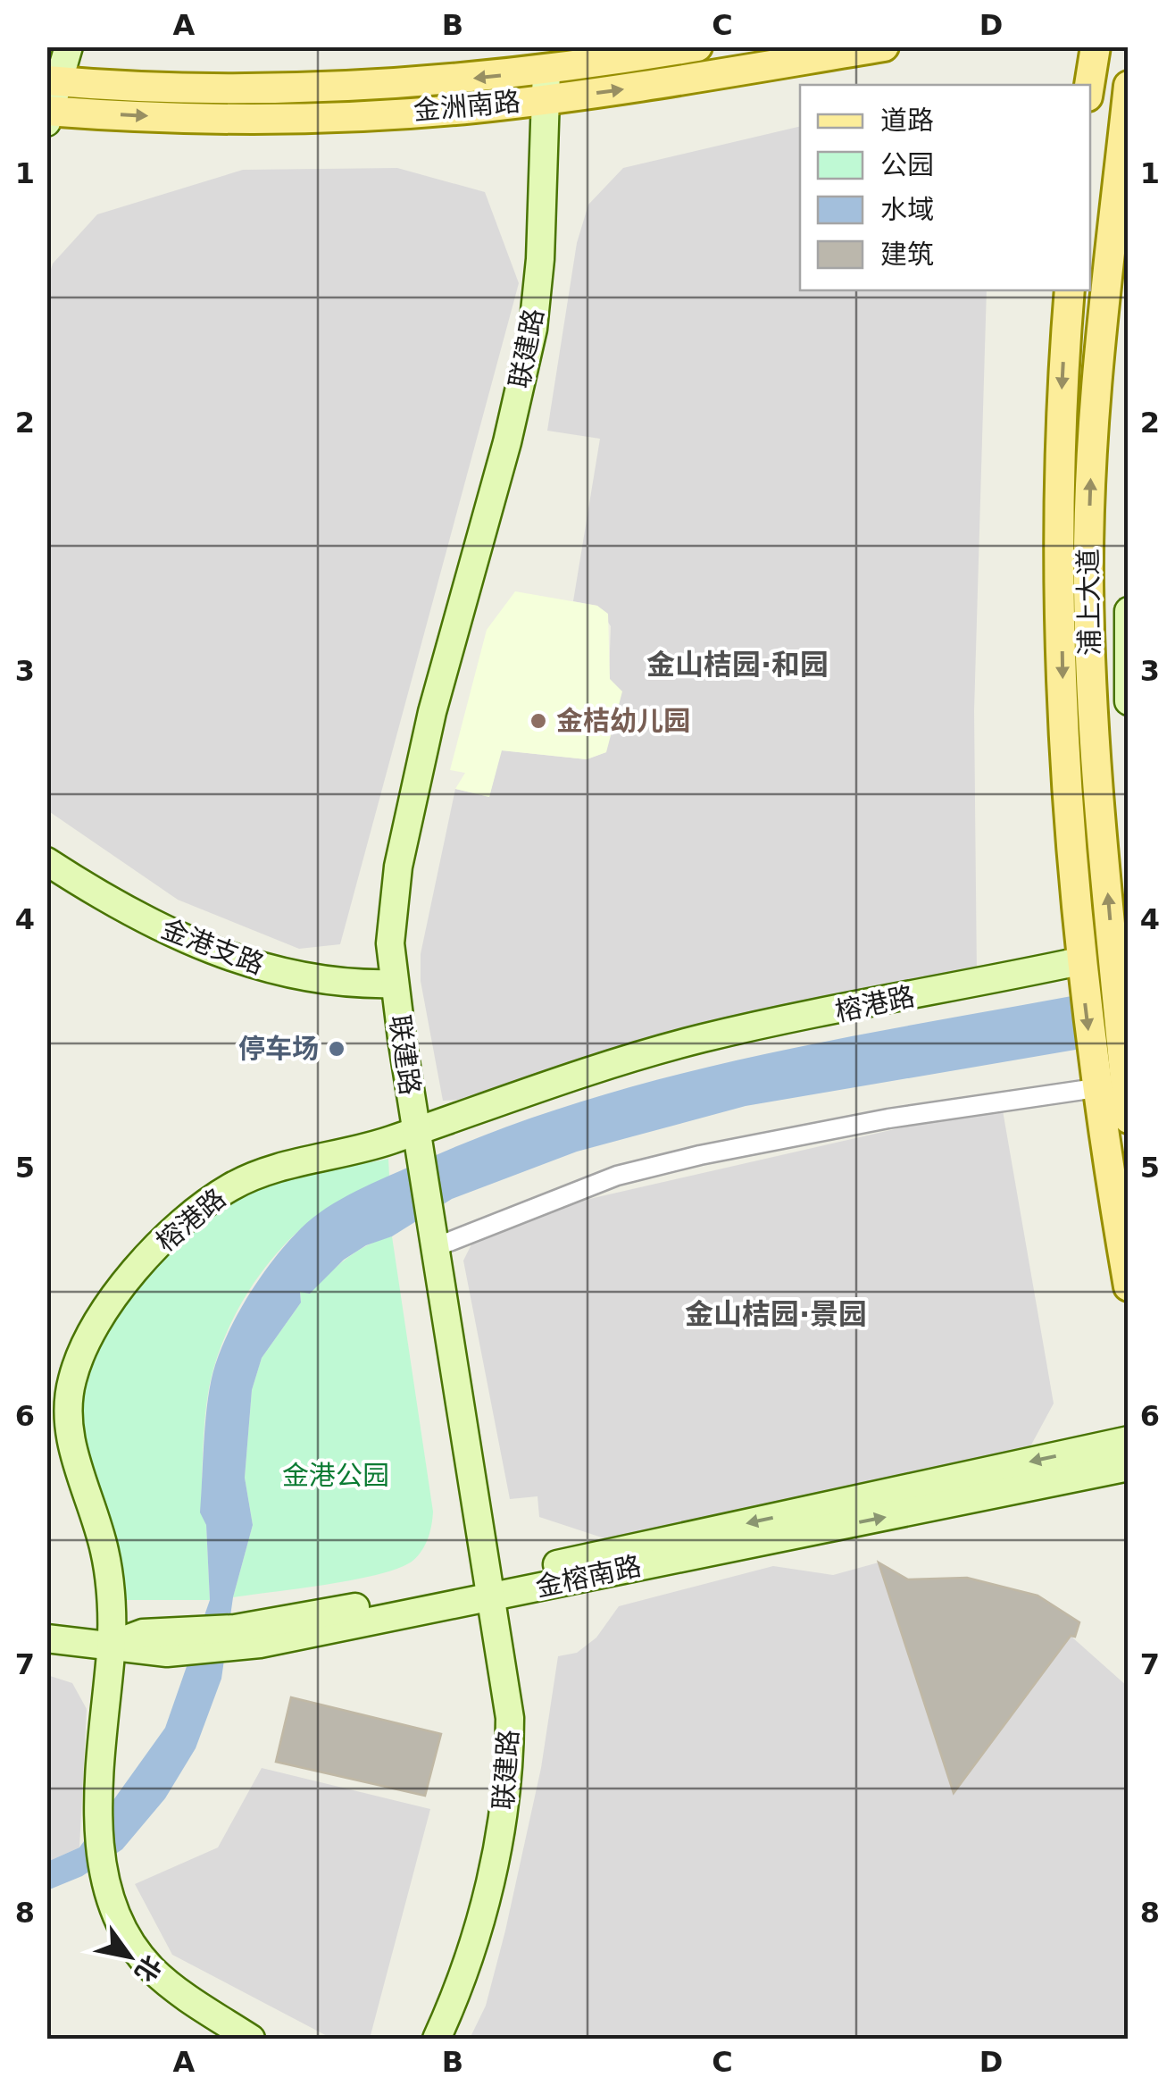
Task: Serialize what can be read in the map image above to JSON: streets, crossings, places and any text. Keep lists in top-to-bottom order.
{
  "streets": {
    "main road": ["金洲南路", "浦上大道"],
    "street": [
      "联建路",
      "金港支路",
      "榕港路",
      "金榕南路"
    ]
  },
  "crossings": [
    ["金洲南路", "联建路"],
    ["联建路", "金港支路"],
    ["联建路", "榕港路"],
    ["联建路", "金榕南路"],
    ["浦上大道", "榕港路"],
    ["榕港路", "金榕南路"]
  ],
  "districts": ["金山桔园·和园", "金山桔园·景园"],
  "parks": ["金港公园"],
  "places": ["金桔幼儿园", "停车场"],
  "legend": [
    "道路",
    "公园",
    "水域",
    "建筑"
  ],
  "north": "bottom right",
  "grid": {
    "columns": [
      "A",
      "B",
      "C",
      "D"
    ],
    "rows": [
      "1",
      "2",
      "3",
      "4",
      "5",
      "6",
      "7",
      "8"
    ]
  }
}
